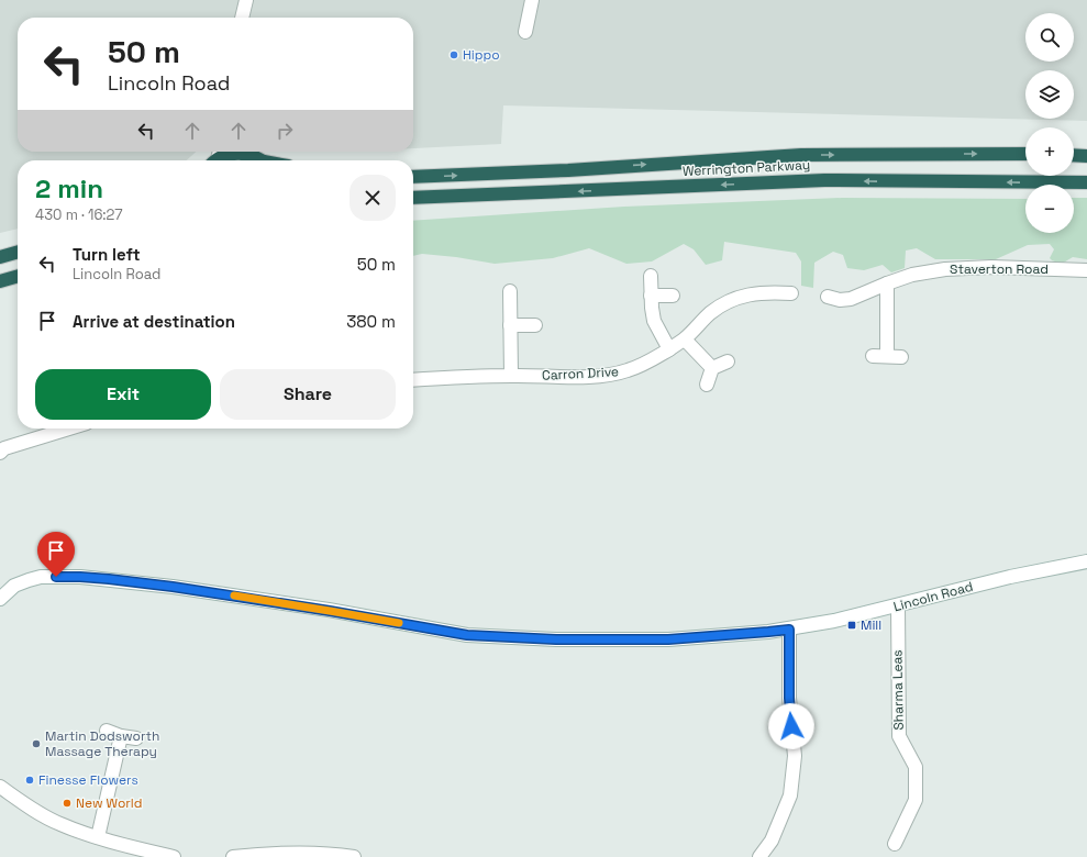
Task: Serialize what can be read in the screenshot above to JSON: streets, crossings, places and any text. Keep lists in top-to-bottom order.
{
  "streets": {
    "highway": ["Werrington Parkway"],
    "street": [
      "Staverton Road",
      "Carron Drive",
      "Lincoln Road",
      "Sharma Leas"
    ]
  },
  "crossings": [
    ["Lincoln Road", "Sharma Leas"]
  ],
  "places": {
    "other": [
      "Hippo",
      "Martin Dodsworth Massage Therapy",
      "Finesse Flowers",
      "New World"
    ],
    "transit": ["Mill"]
  },
  "page": {
    "map_buttons": ["+", "−"],
    "turn": ["50 m", "Lincoln Road"],
    "heading": ["2 min", "430 m · 16:27"],
    "list": [
      {
        "name": "Turn left",
        "note": "Lincoln Road",
        "value": "50 m"
      },
      {
        "name": "Arrive at destination",
        "value": "380 m"
      }
    ],
    "buttons": ["Exit", "Share"]
  }
}
